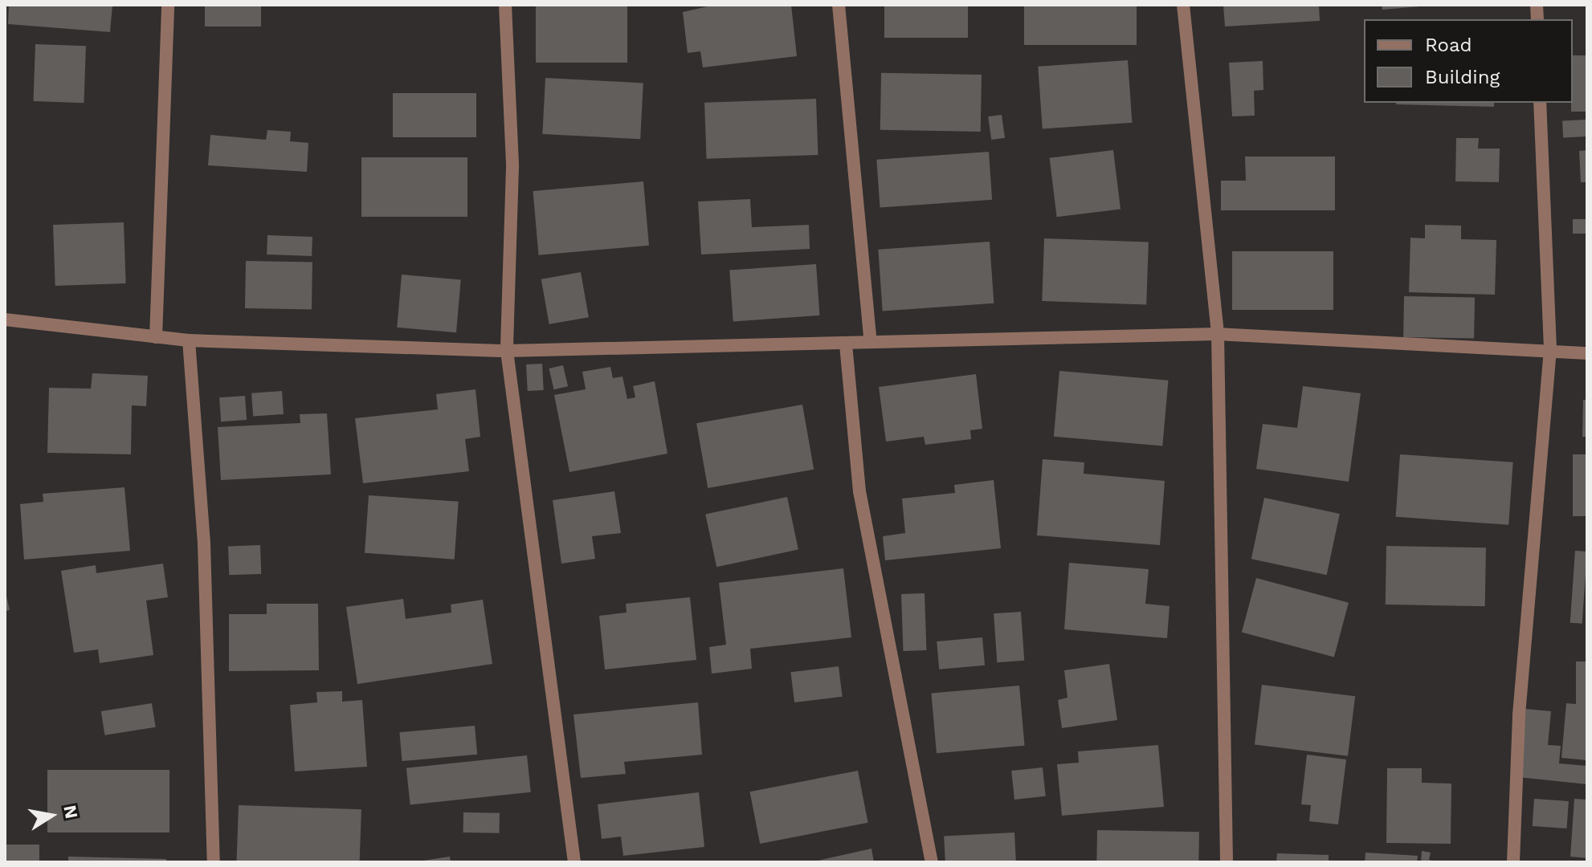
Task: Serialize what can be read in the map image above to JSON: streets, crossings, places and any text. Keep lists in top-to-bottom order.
{
  "legend": ["Road", "Building"],
  "north": "right"
}
